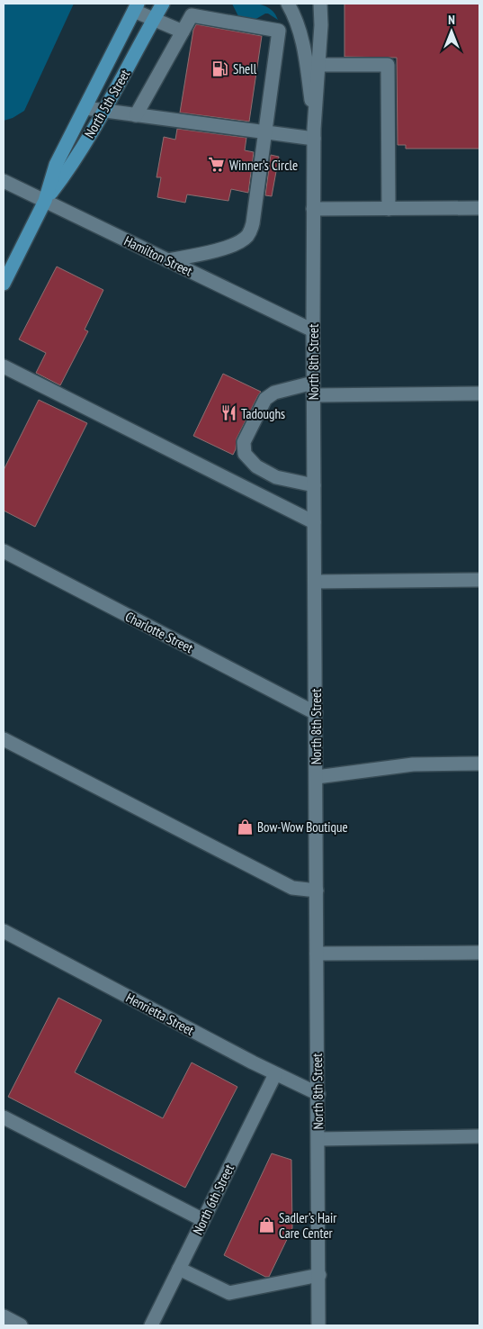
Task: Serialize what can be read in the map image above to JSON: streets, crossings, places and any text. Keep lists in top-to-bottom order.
{
  "streets": {
    "main road": ["North 5th Street"],
    "street": [
      "Hamilton Street",
      "North 8th Street",
      "Charlotte Street",
      "Henrietta Street",
      "North 6th Street"
    ]
  },
  "crossings": [
    ["North 5th Street", "Hamilton Street"],
    ["Hamilton Street", "North 8th Street"],
    ["North 8th Street", "Charlotte Street"],
    ["North 8th Street", "Henrietta Street"],
    ["Henrietta Street", "North 6th Street"]
  ],
  "places": {
    "fuel station": ["Shell"],
    "supermarket": ["Winner's Circle"],
    "restaurant": ["Tadoughs"],
    "shop": ["Bow-Wow Boutique", "Sadler's Hair Care Center"]
  },
  "north": "top"
}
